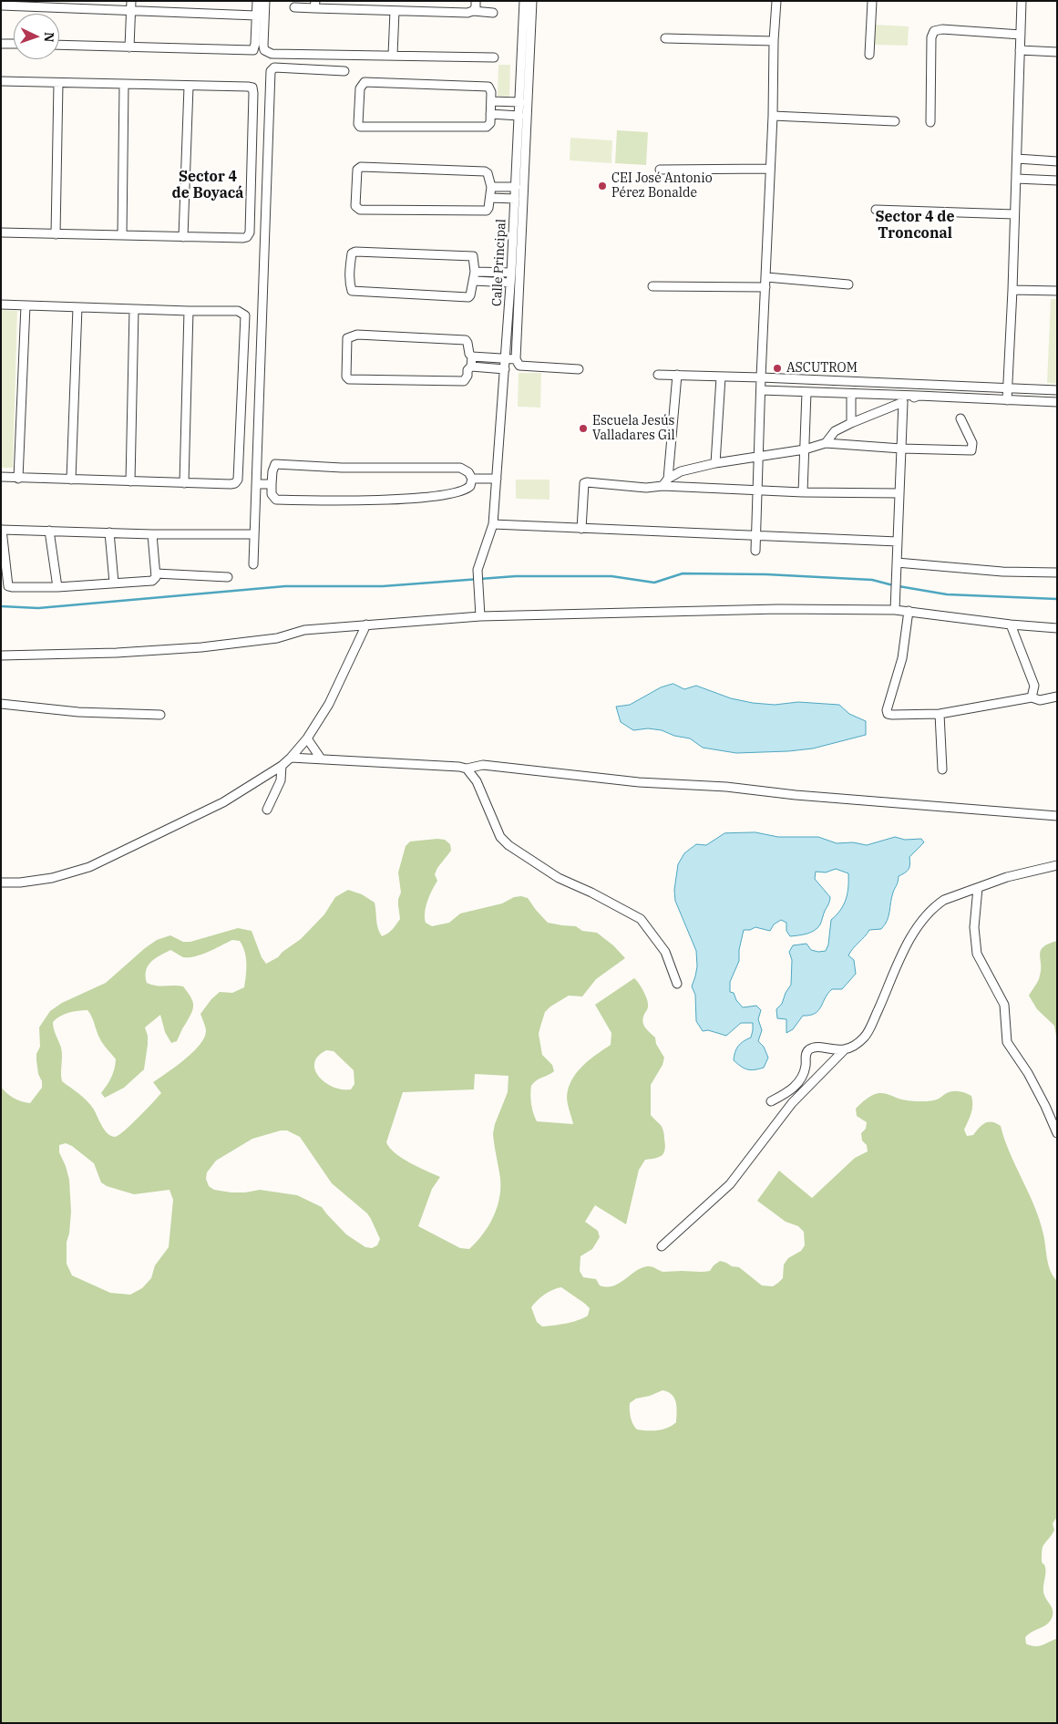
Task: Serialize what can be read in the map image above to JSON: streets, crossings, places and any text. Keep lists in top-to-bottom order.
{
  "streets": {
    "street": ["Calle Principal"]
  },
  "districts": ["Sector 4 de Boyacá", "Sector 4 de Tronconal"],
  "places": ["CEI José Antonio Pérez Bonalde", "ASCUTROM", "Escuela Jesús Valladares Gil"],
  "north": "right"
}
